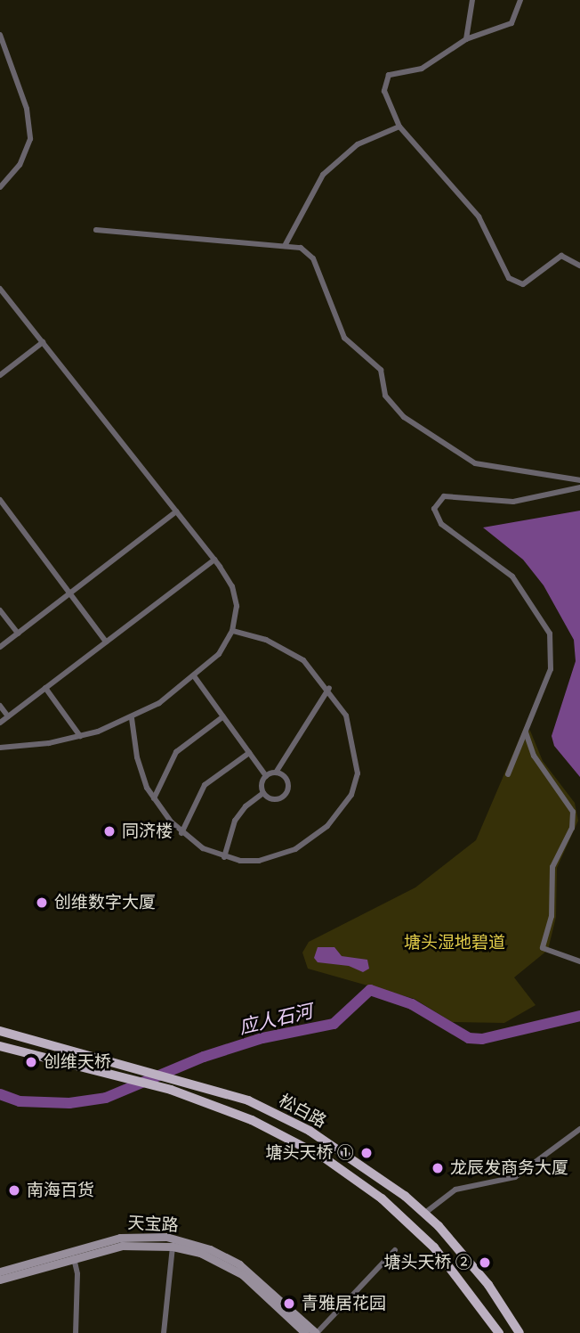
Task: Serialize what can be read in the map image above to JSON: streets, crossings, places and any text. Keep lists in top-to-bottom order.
{
  "streets": {
    "main road": ["松白路"],
    "street": ["天宝路"]
  },
  "water": ["应人石河"],
  "parks": ["塘头湿地碧道"],
  "places": [
    "同济楼",
    "创维数字大厦",
    "创维天桥",
    "塘头天桥 ①",
    "龙辰发商务大厦",
    "南海百货",
    "塘头天桥 ②",
    "青雅居花园"
  ]
}
